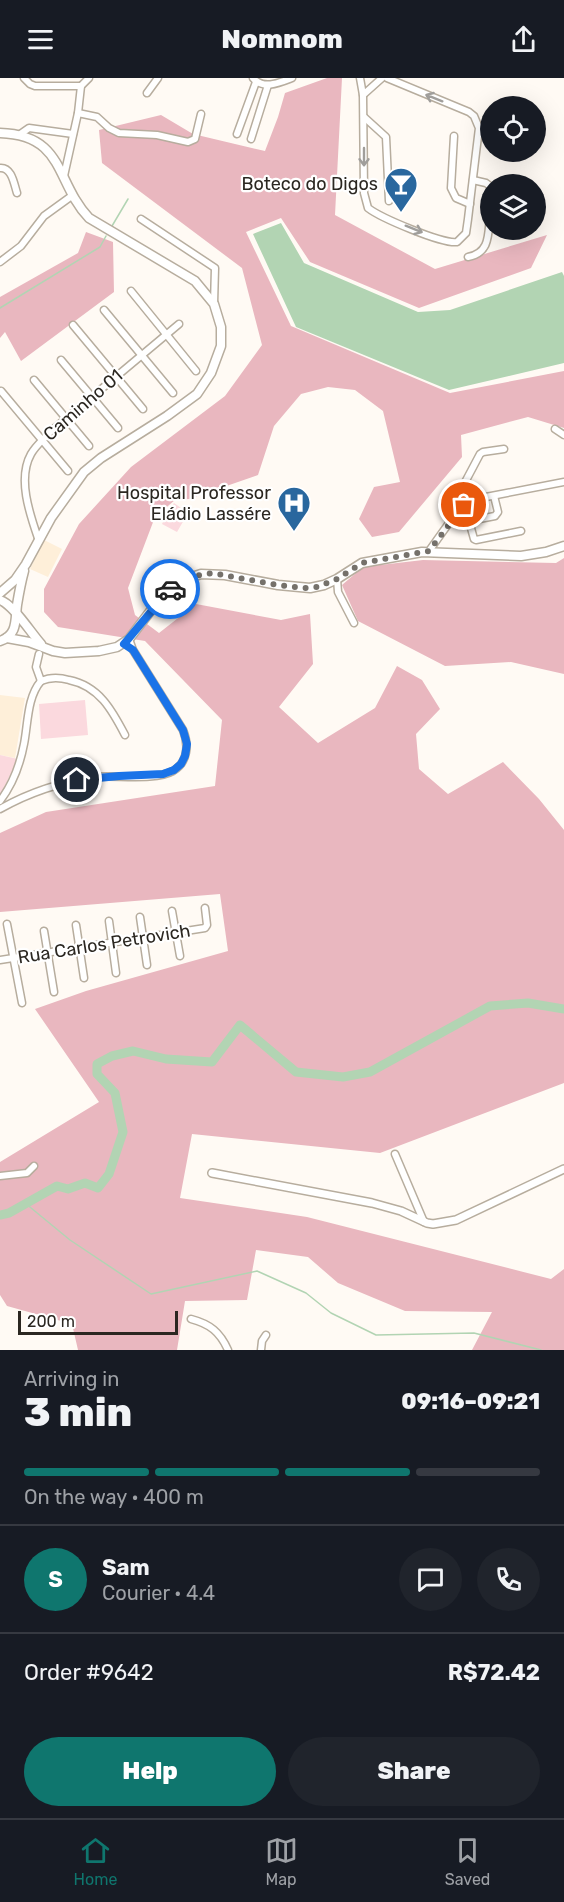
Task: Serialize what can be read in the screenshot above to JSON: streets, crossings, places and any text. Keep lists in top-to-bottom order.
{
  "streets": {
    "street": ["Caminho 01", "Rua Carlos Petrovich"]
  },
  "places": {
    "bar": ["Boteco do Digos"],
    "hospital": ["Hospital Professor Eládio Lassére"]
  },
  "scale_bar": "200 m",
  "page": {
    "header": "Nomnom",
    "scale": "200 m",
    "heading": ["3 min", "Arriving in", "09:16–09:21"],
    "panel": [
      "Sam",
      "Courier · 4.4",
      "Order #9642",
      "R$72.42"
    ],
    "bar": "On the way · 400 m",
    "round": "S",
    "buttons": ["Help", "Share"],
    "tabs": ["Home", "Map", "Saved"]
  }
}
